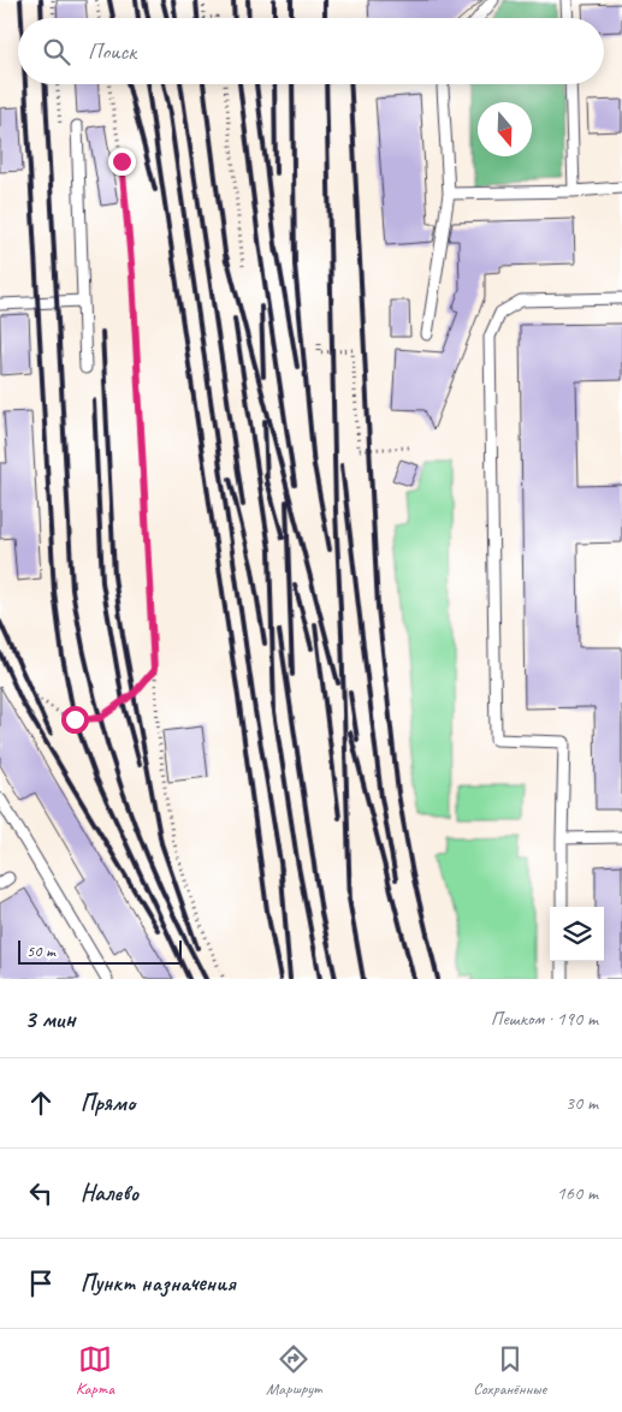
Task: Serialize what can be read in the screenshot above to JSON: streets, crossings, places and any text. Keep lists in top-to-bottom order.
{
  "scale_bar": "50 m",
  "north": "bottom",
  "page": {
    "search": "Поиск",
    "scale": "50 m",
    "heading": ["3 мин", "Пешком · 190 m"],
    "list": [
      ["Прямо", "30 m"],
      ["Налево", "160 m"],
      "Пункт назначения"
    ],
    "nav": ["Карта", "Маршрут", "Сохранённые"]
  }
}
